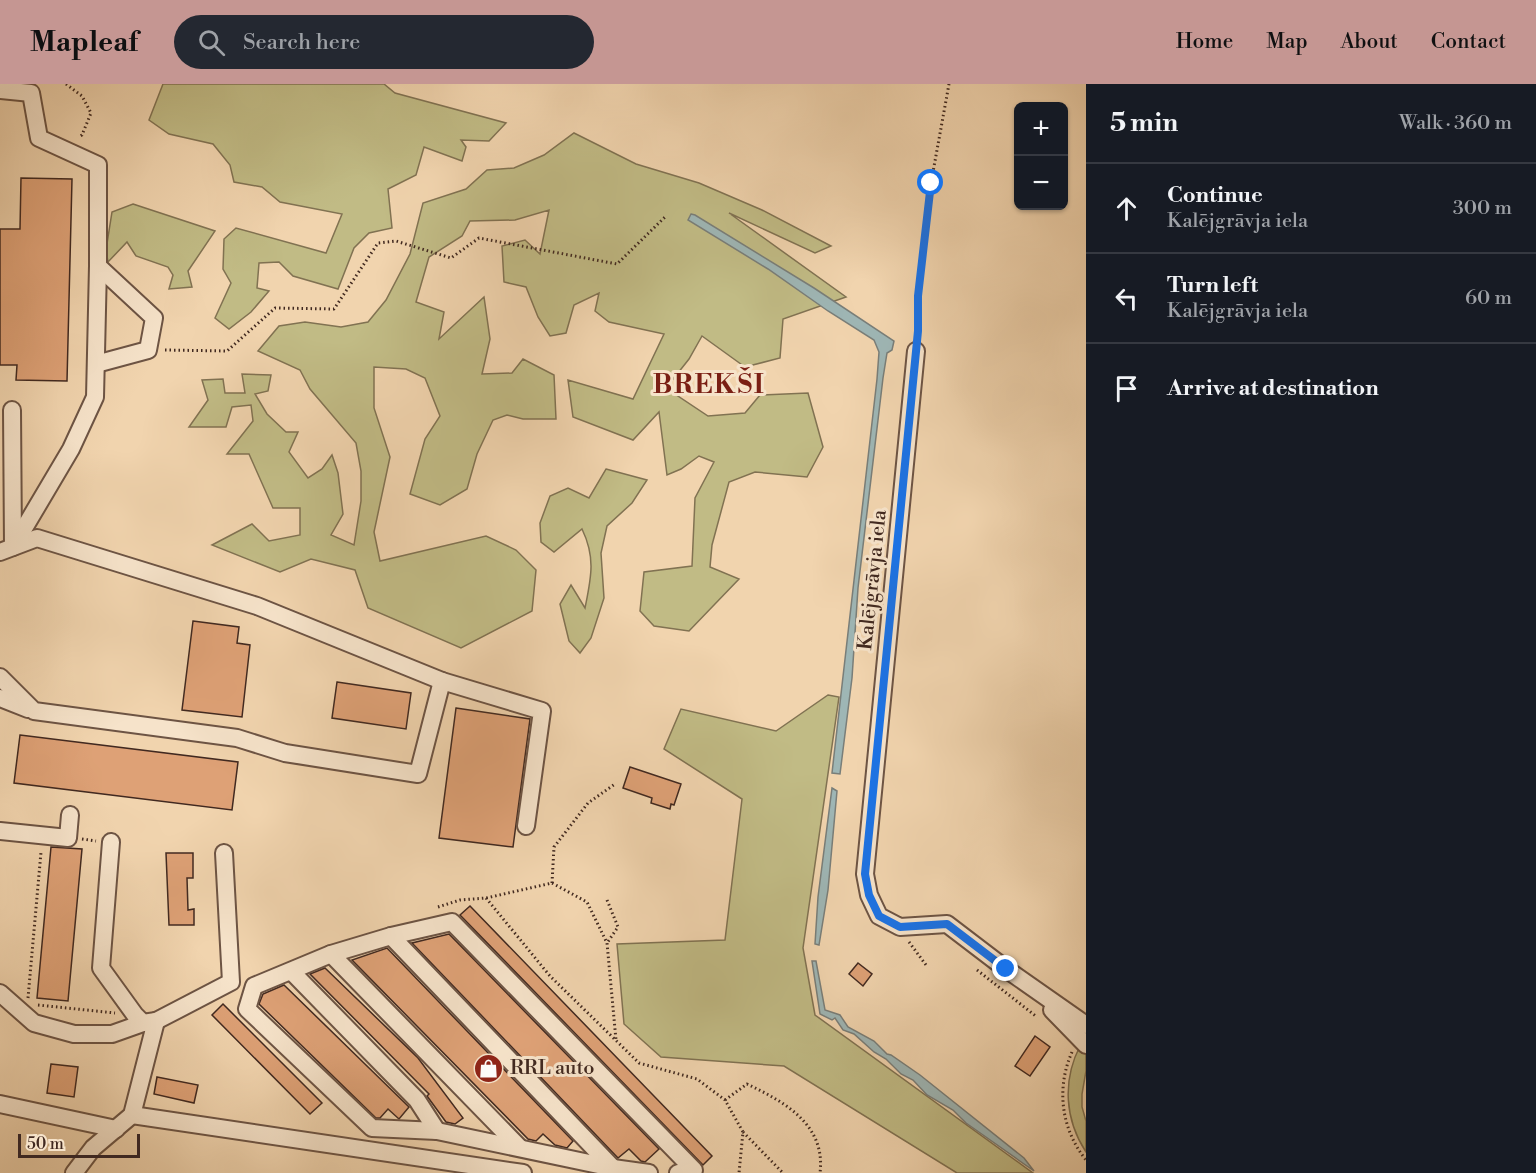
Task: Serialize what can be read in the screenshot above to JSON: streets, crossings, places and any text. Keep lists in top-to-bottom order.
{
  "streets": {
    "street": ["Kalējgrāvja iela"]
  },
  "districts": ["BREKŠI"],
  "places": {
    "shop": ["RRL auto"]
  },
  "scale_bar": "50 m",
  "page": {
    "header": "Mapleaf",
    "search": "Search here",
    "nav": [
      "Home",
      "Map",
      "About",
      "Contact"
    ],
    "heading": ["5 min", "Walk · 360 m"],
    "map_buttons": ["+", "−"],
    "list": [
      ["Continue", "Kalējgrāvja iela", "300 m"],
      ["Turn left", "Kalējgrāvja iela", "60 m"],
      "Arrive at destination"
    ],
    "scale": "50 m"
  }
}
